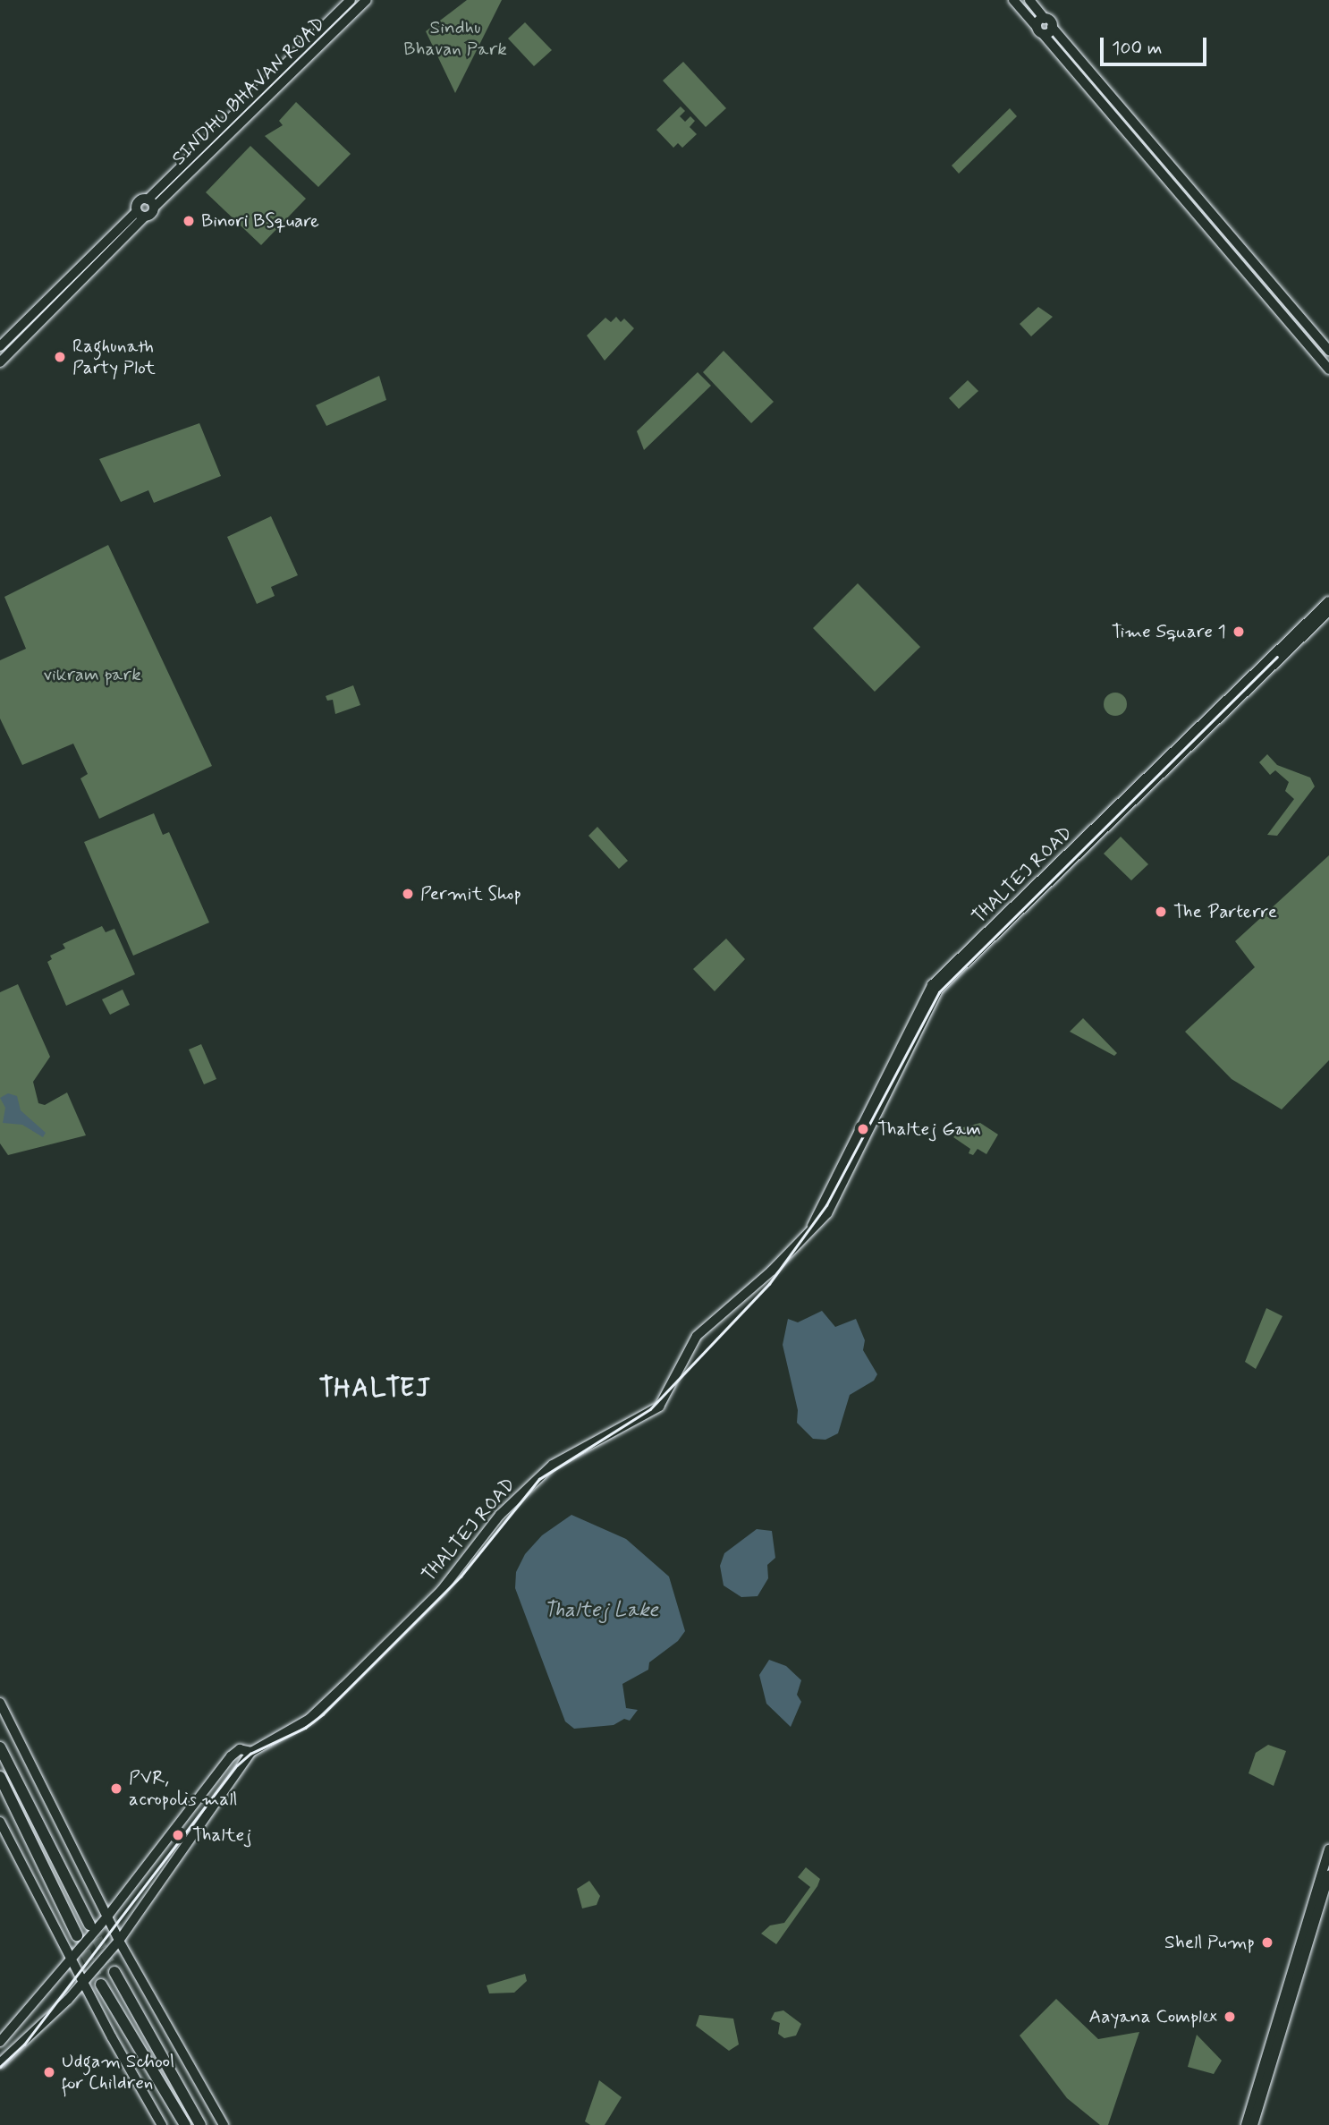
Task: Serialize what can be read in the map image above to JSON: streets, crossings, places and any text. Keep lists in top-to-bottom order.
{
  "streets": {
    "main road": ["SINDHU BHAVAN ROAD", "THALTEJ ROAD"]
  },
  "districts": ["THALTEJ"],
  "water": ["Thaltej Lake"],
  "parks": ["Sindhu Bhavan Park", "vikram park"],
  "places": [
    "Binori BSquare",
    "Raghunath Party Plot",
    "Time Square 1",
    "Permit Shop",
    "The Parterre",
    "Thaltej Gam",
    "PVR, acropolis mall",
    "Thaltej",
    "Shell Pump",
    "Aayana Complex",
    "Udgam School for Children"
  ],
  "scale_bar": "100 m"
}
